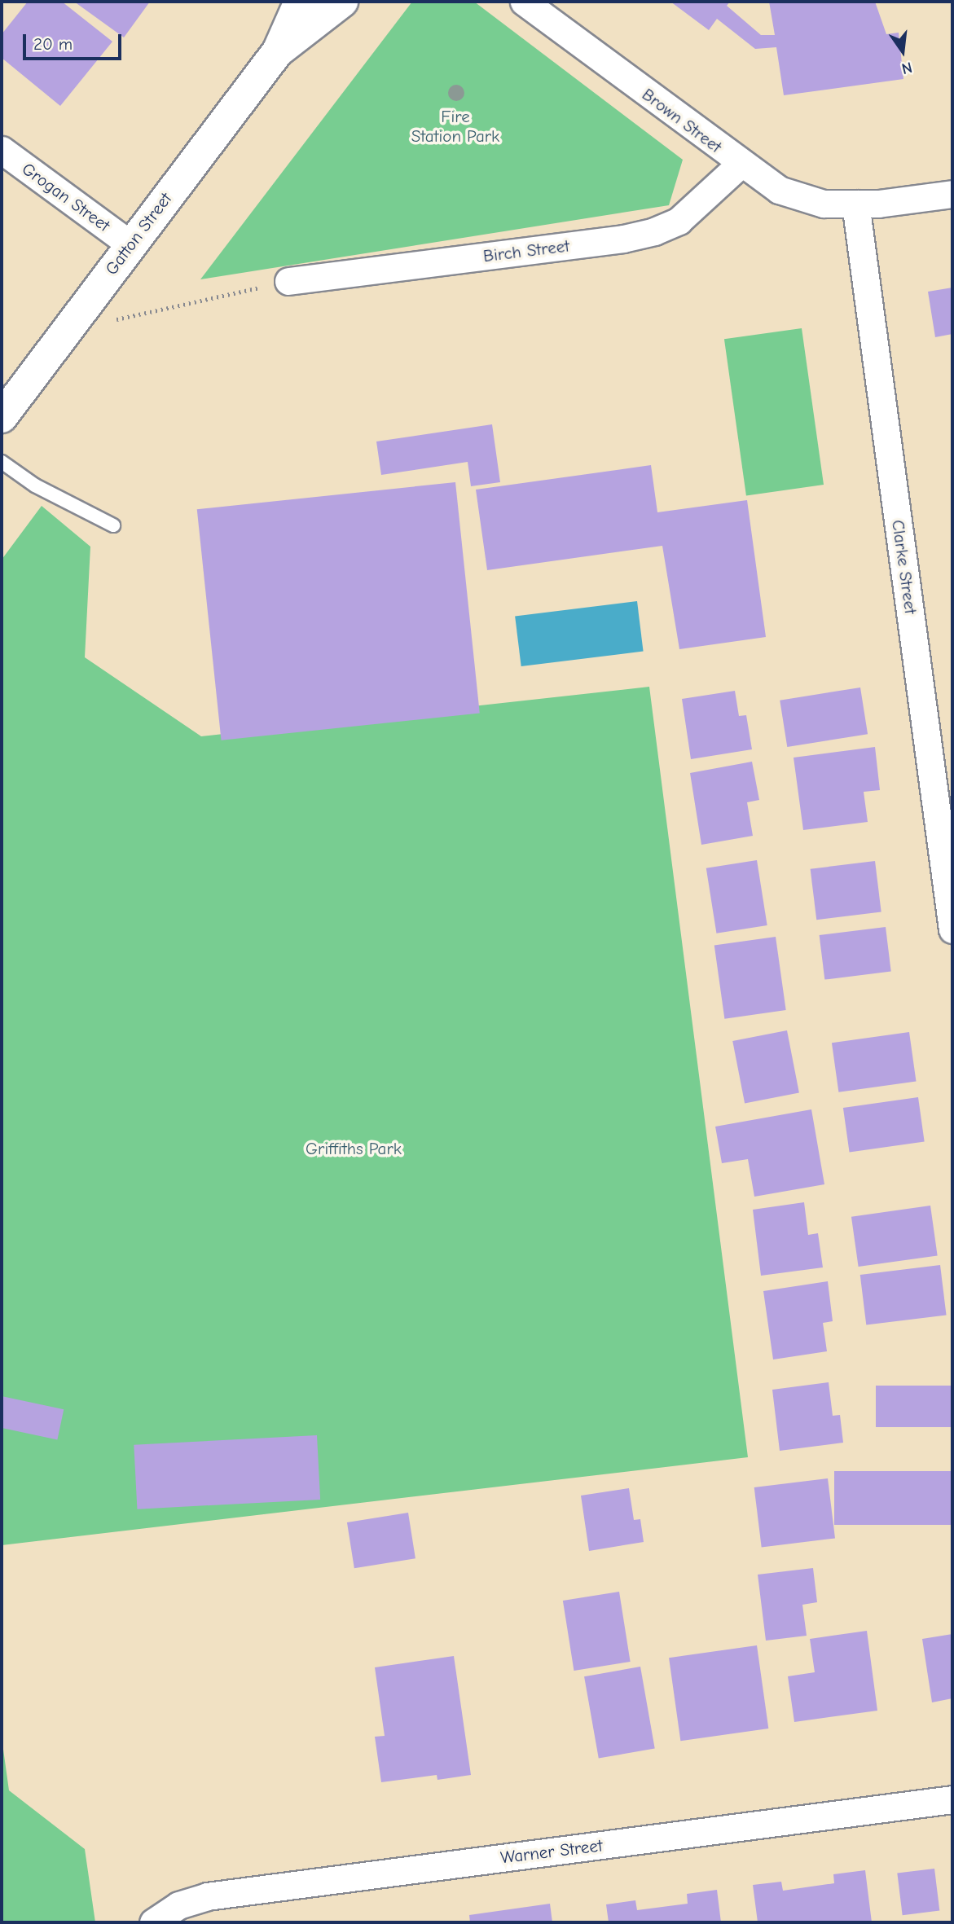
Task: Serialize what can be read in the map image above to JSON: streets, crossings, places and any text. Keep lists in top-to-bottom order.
{
  "streets": {
    "street": [
      "Brown Street",
      "Grogan Street",
      "Gatton Street",
      "Birch Street",
      "Clarke Street",
      "Warner Street"
    ]
  },
  "crossings": [
    ["Brown Street", "Birch Street"],
    ["Brown Street", "Clarke Street"],
    ["Grogan Street", "Gatton Street"]
  ],
  "parks": ["Fire Station Park", "Griffiths Park"],
  "scale_bar": "20 m",
  "north": "bottom"
}
